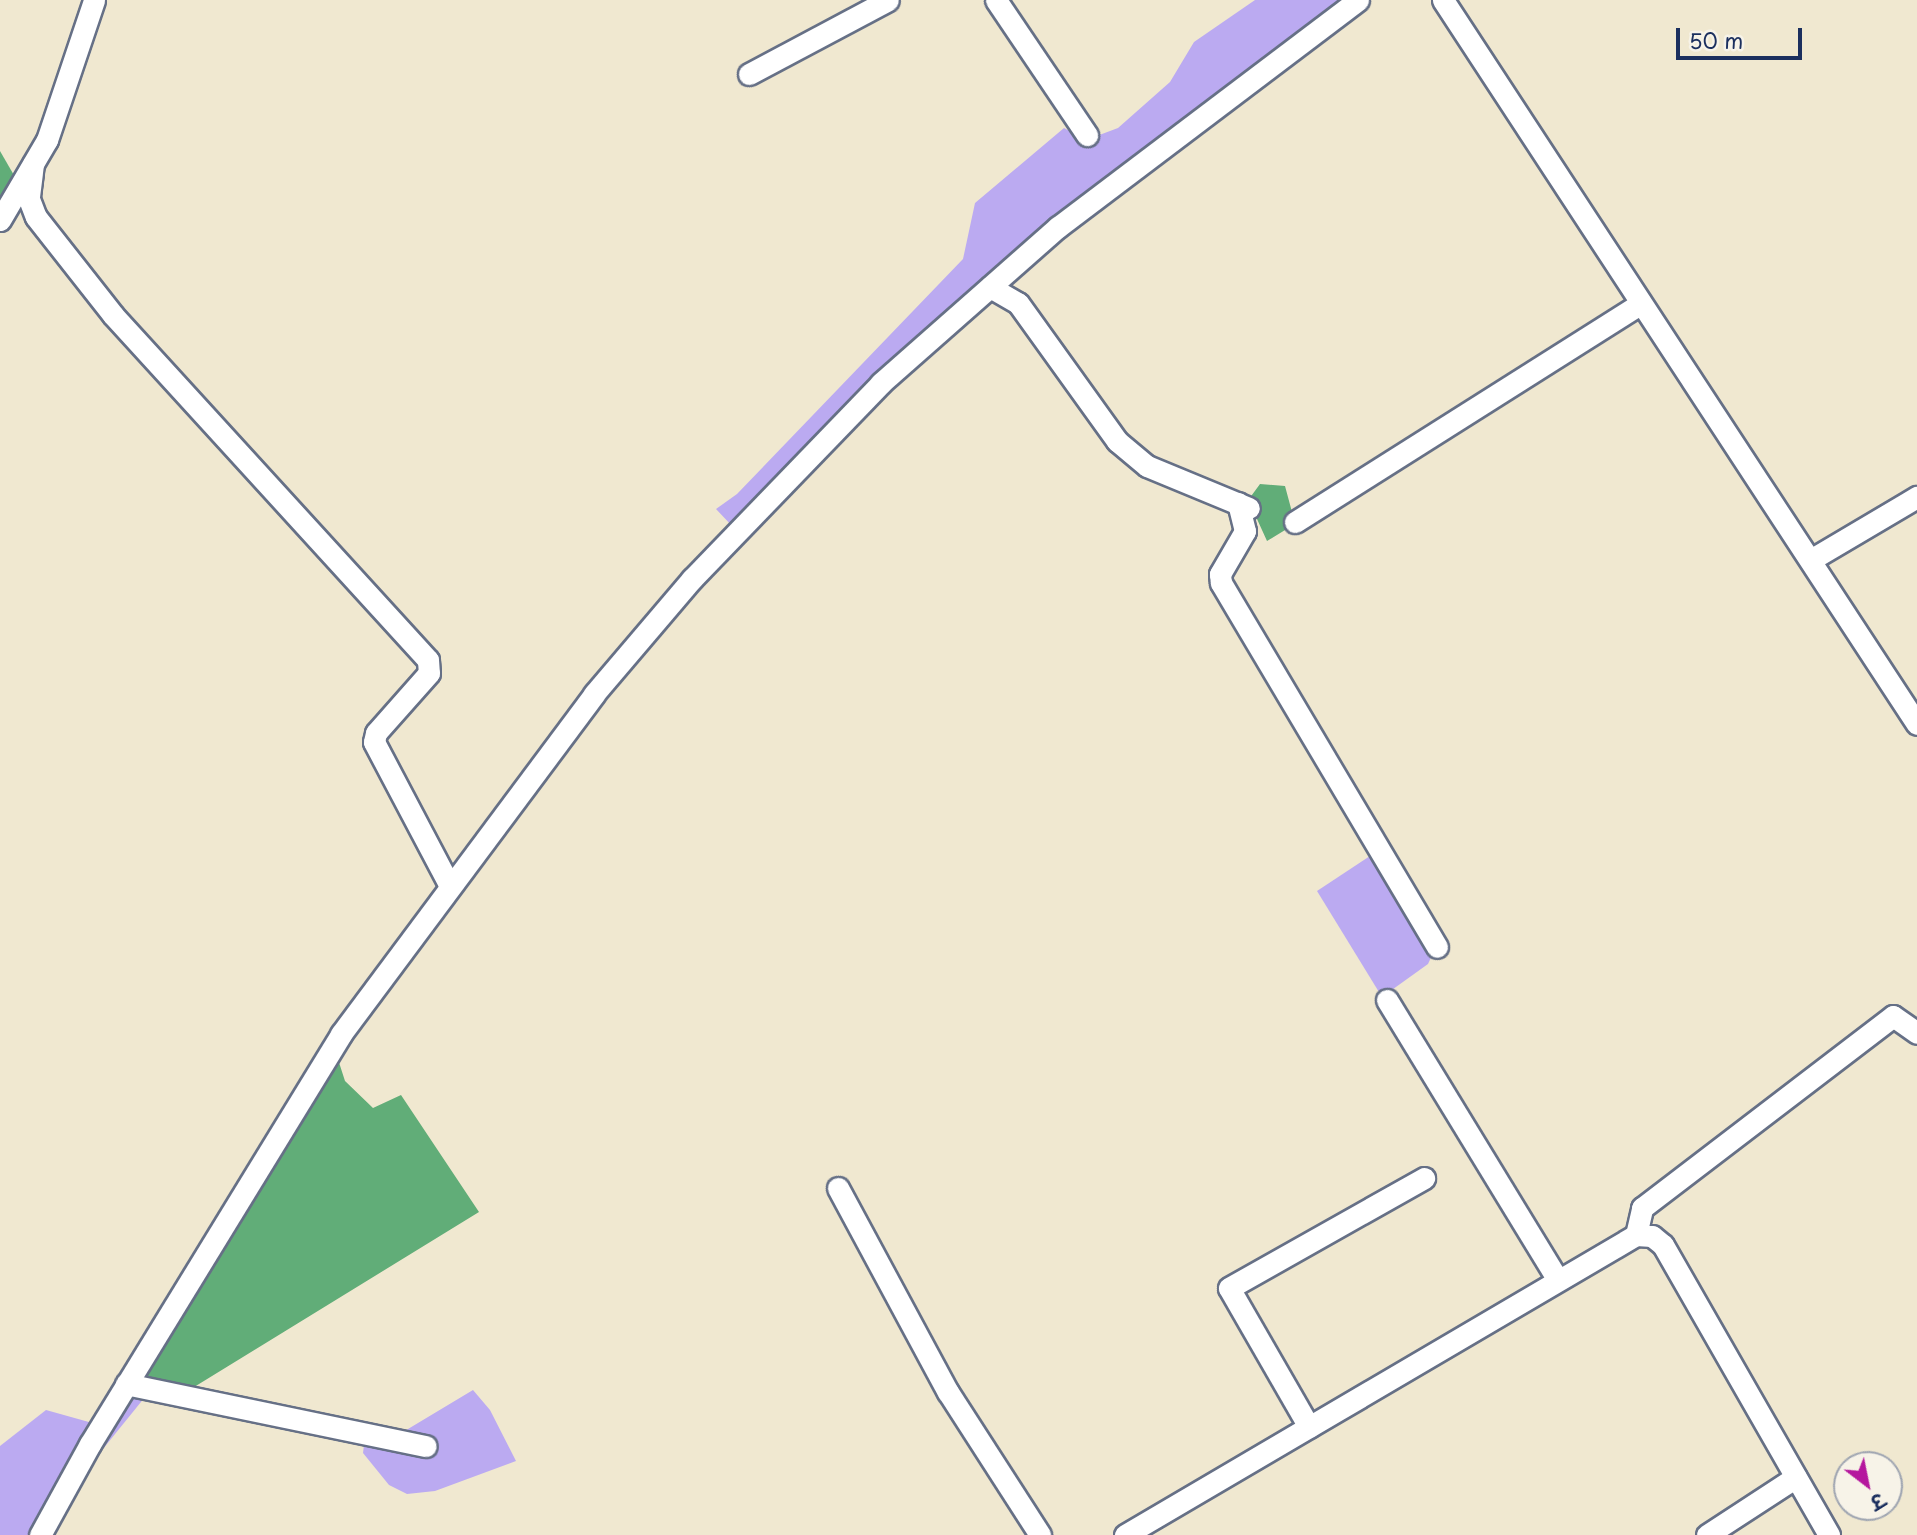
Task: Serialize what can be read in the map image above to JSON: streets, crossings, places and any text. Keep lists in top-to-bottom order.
{
  "scale_bar": "50 m",
  "north": "bottom right"
}
